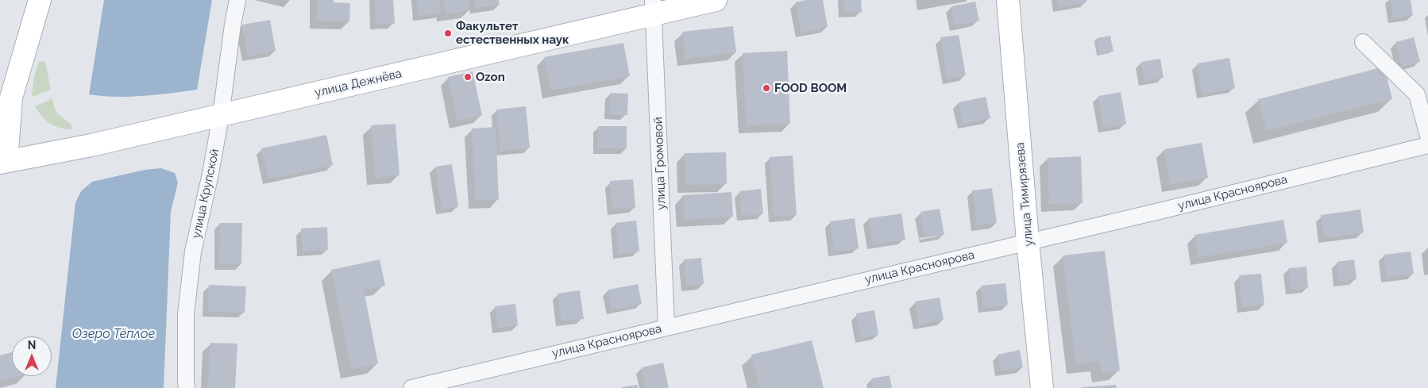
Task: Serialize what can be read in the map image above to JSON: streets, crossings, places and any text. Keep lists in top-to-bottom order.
{
  "streets": {
    "main road": ["улица Дежнёва", "улица Тимирязева"],
    "street": ["улица Громовой", "улица Красноярова", "улица Крупской"]
  },
  "crossings": [
    ["улица Дежнёва", "улица Громовой"],
    ["улица Дежнёва", "улица Крупской"],
    ["улица Громовой", "улица Красноярова"],
    ["улица Красноярова", "улица Тимирязева"]
  ],
  "water": ["Озеро Тёплое"],
  "places": ["Факультет естественных наук", "Ozon", "FOOD BOOM"],
  "north": "top"
}
